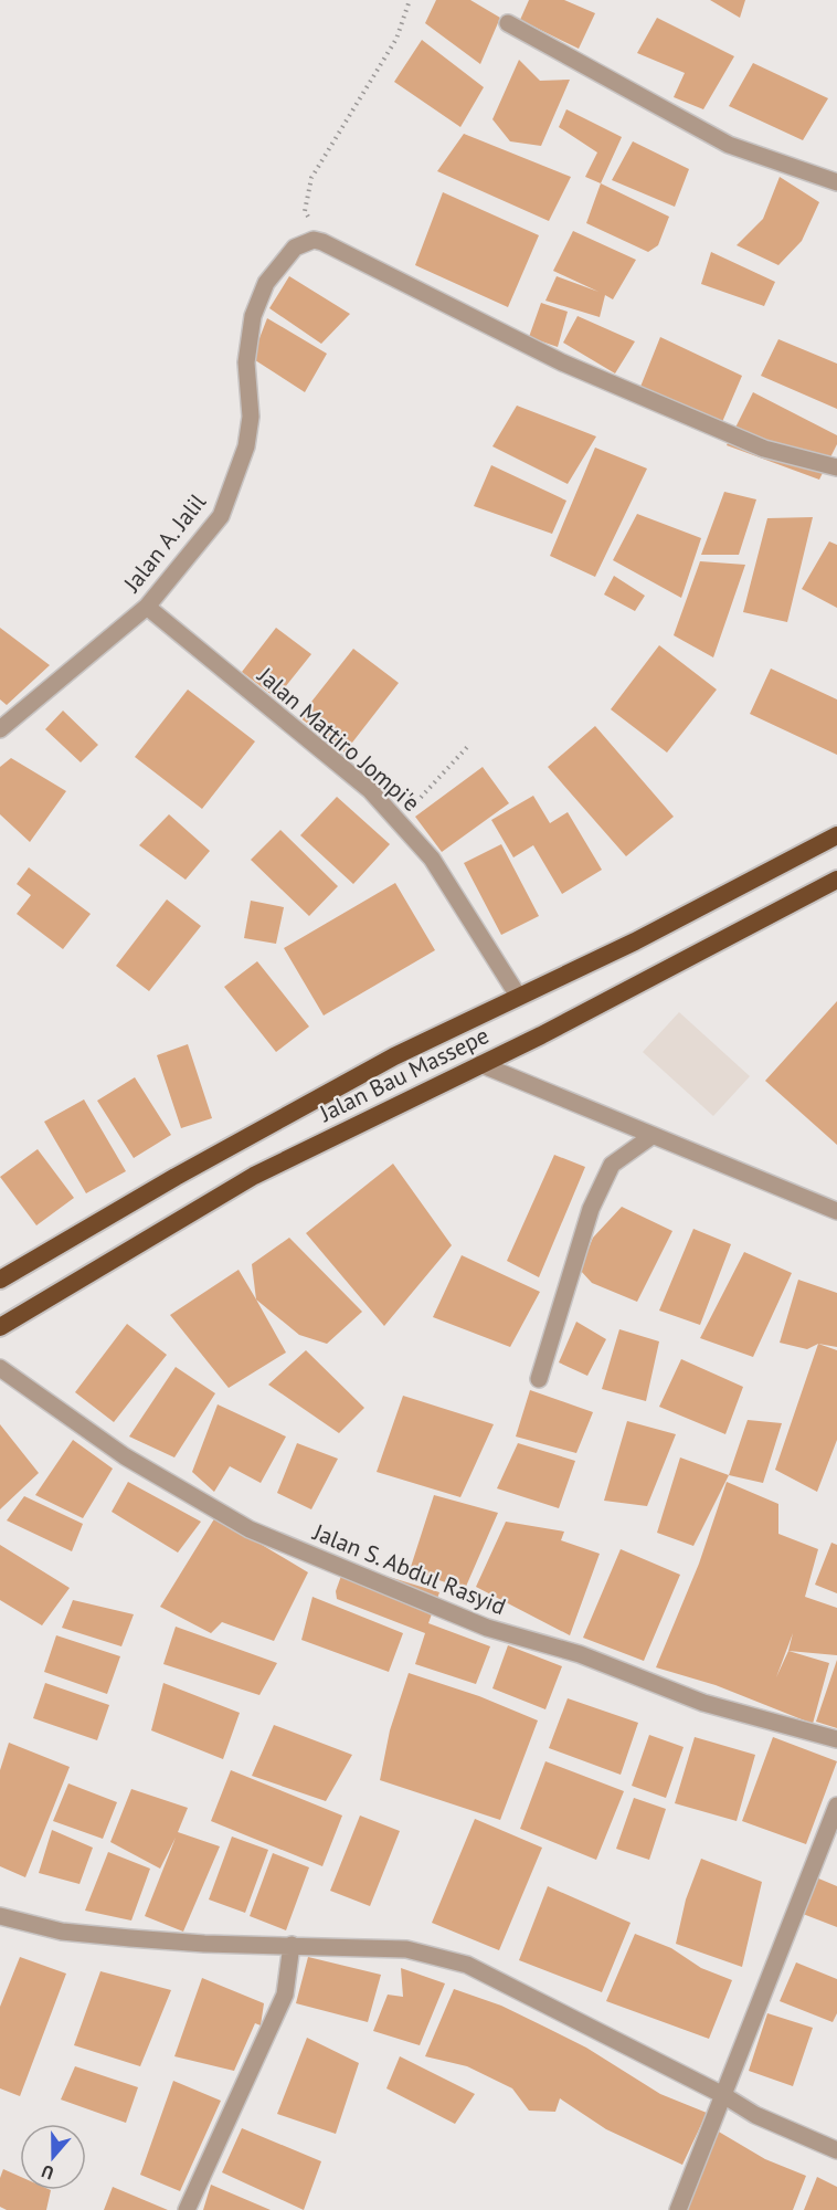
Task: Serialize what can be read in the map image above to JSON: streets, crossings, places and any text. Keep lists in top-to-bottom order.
{
  "streets": {
    "highway": ["Jalan Bau Massepe"],
    "street": ["Jalan A. Jalil", "Jalan Mattiro Jompi'e", "Jalan S. Abdul Rasyid"]
  },
  "crossings": [
    ["Jalan A. Jalil", "Jalan Mattiro Jompi'e"],
    ["Jalan Mattiro Jompi'e", "Jalan Bau Massepe"]
  ],
  "north": "bottom"
}
